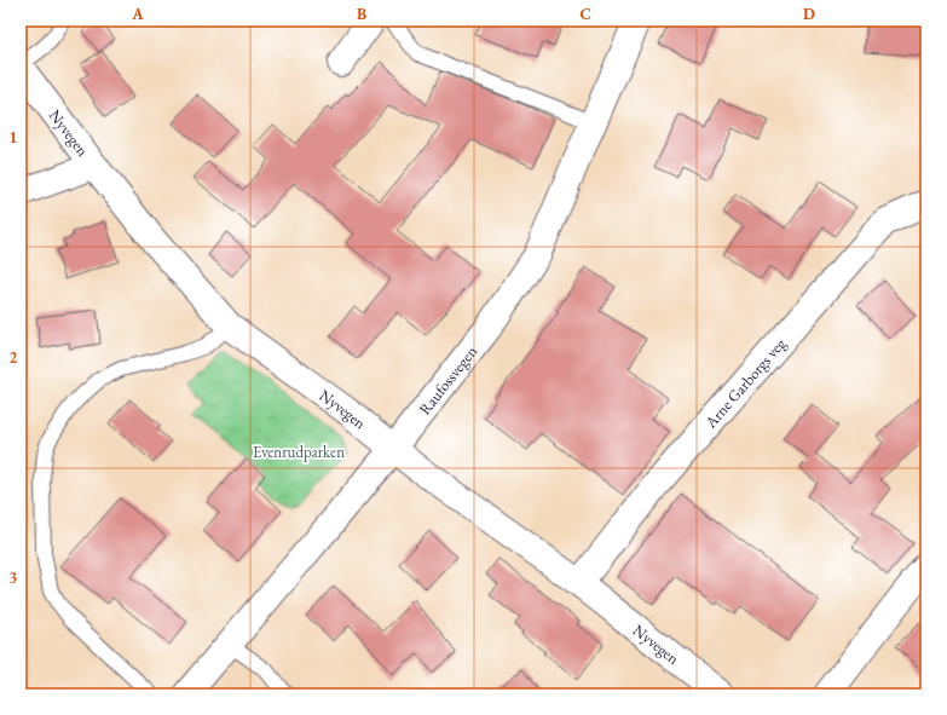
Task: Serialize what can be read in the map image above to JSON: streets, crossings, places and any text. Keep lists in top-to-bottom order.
{
  "streets": {
    "street": ["Nyvegen", "Raufossvegen", "Arne Garborgs veg"]
  },
  "crossings": [
    ["Nyvegen", "Raufossvegen"],
    ["Nyvegen", "Arne Garborgs veg"]
  ],
  "parks": ["Evenrudparken"],
  "grid": {
    "columns": [
      "A",
      "B",
      "C",
      "D"
    ],
    "rows": ["1", "2", "3"]
  }
}
